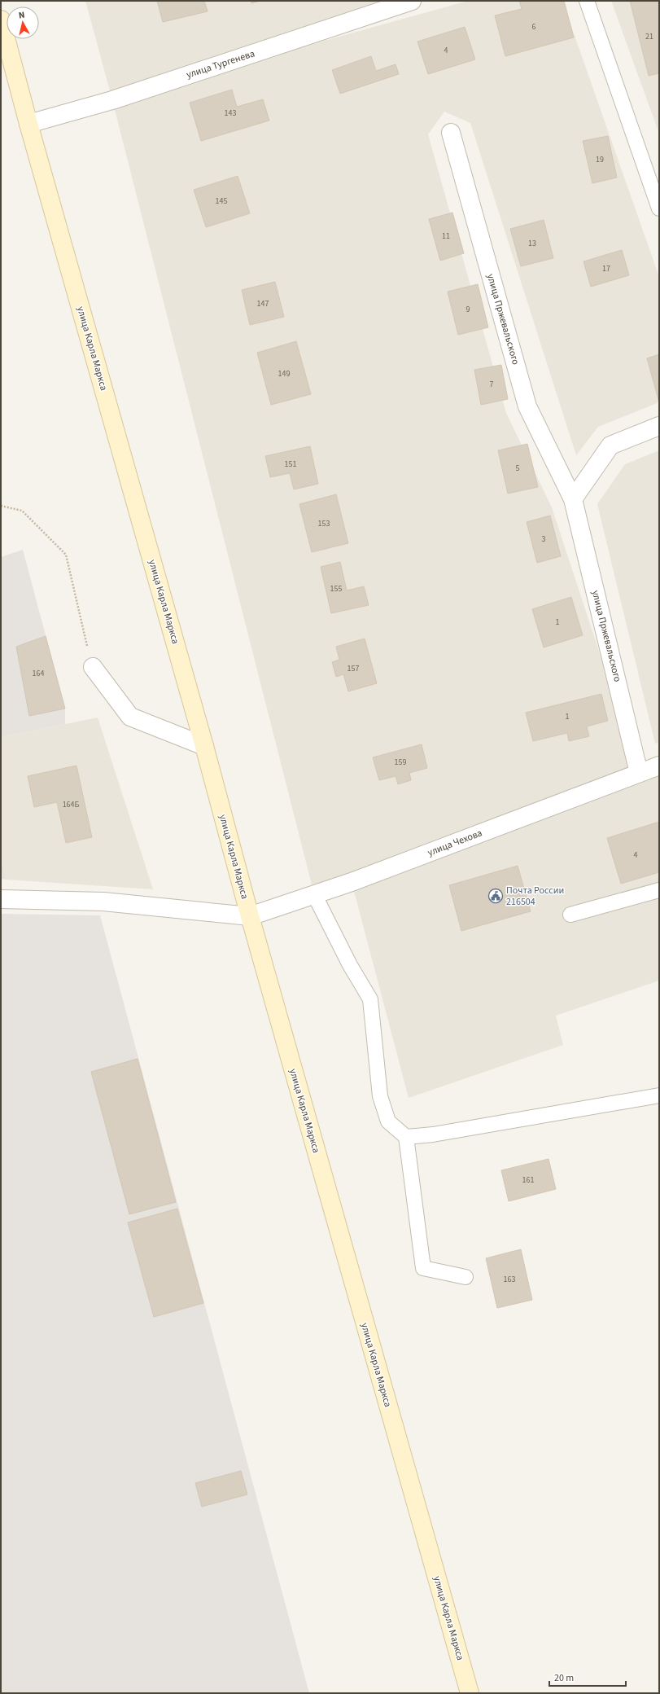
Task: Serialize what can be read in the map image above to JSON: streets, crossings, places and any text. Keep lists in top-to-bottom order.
{
  "streets": {
    "main road": ["улица Карла Маркса"],
    "street": ["улица Тургенева", "улица Пржевальского", "улица Чехова"]
  },
  "crossings": [
    ["улица Тургенева", "улица Карла Маркса"],
    ["улица Пржевальского", "улица Чехова"],
    ["улица Карла Маркса", "улица Чехова"]
  ],
  "places": {
    "public building": ["Почта России 216504"]
  },
  "house_numbers": [
    "6",
    "21",
    "4",
    "143",
    "19",
    "145",
    "11",
    "13",
    "17",
    "147",
    "9",
    "149",
    "7",
    "151",
    "5",
    "153",
    "3",
    "155",
    "1",
    "157",
    "164",
    "1",
    "159",
    "164Б",
    "4",
    "161",
    "163"
  ],
  "scale_bar": "20 m",
  "north": "top"
}
